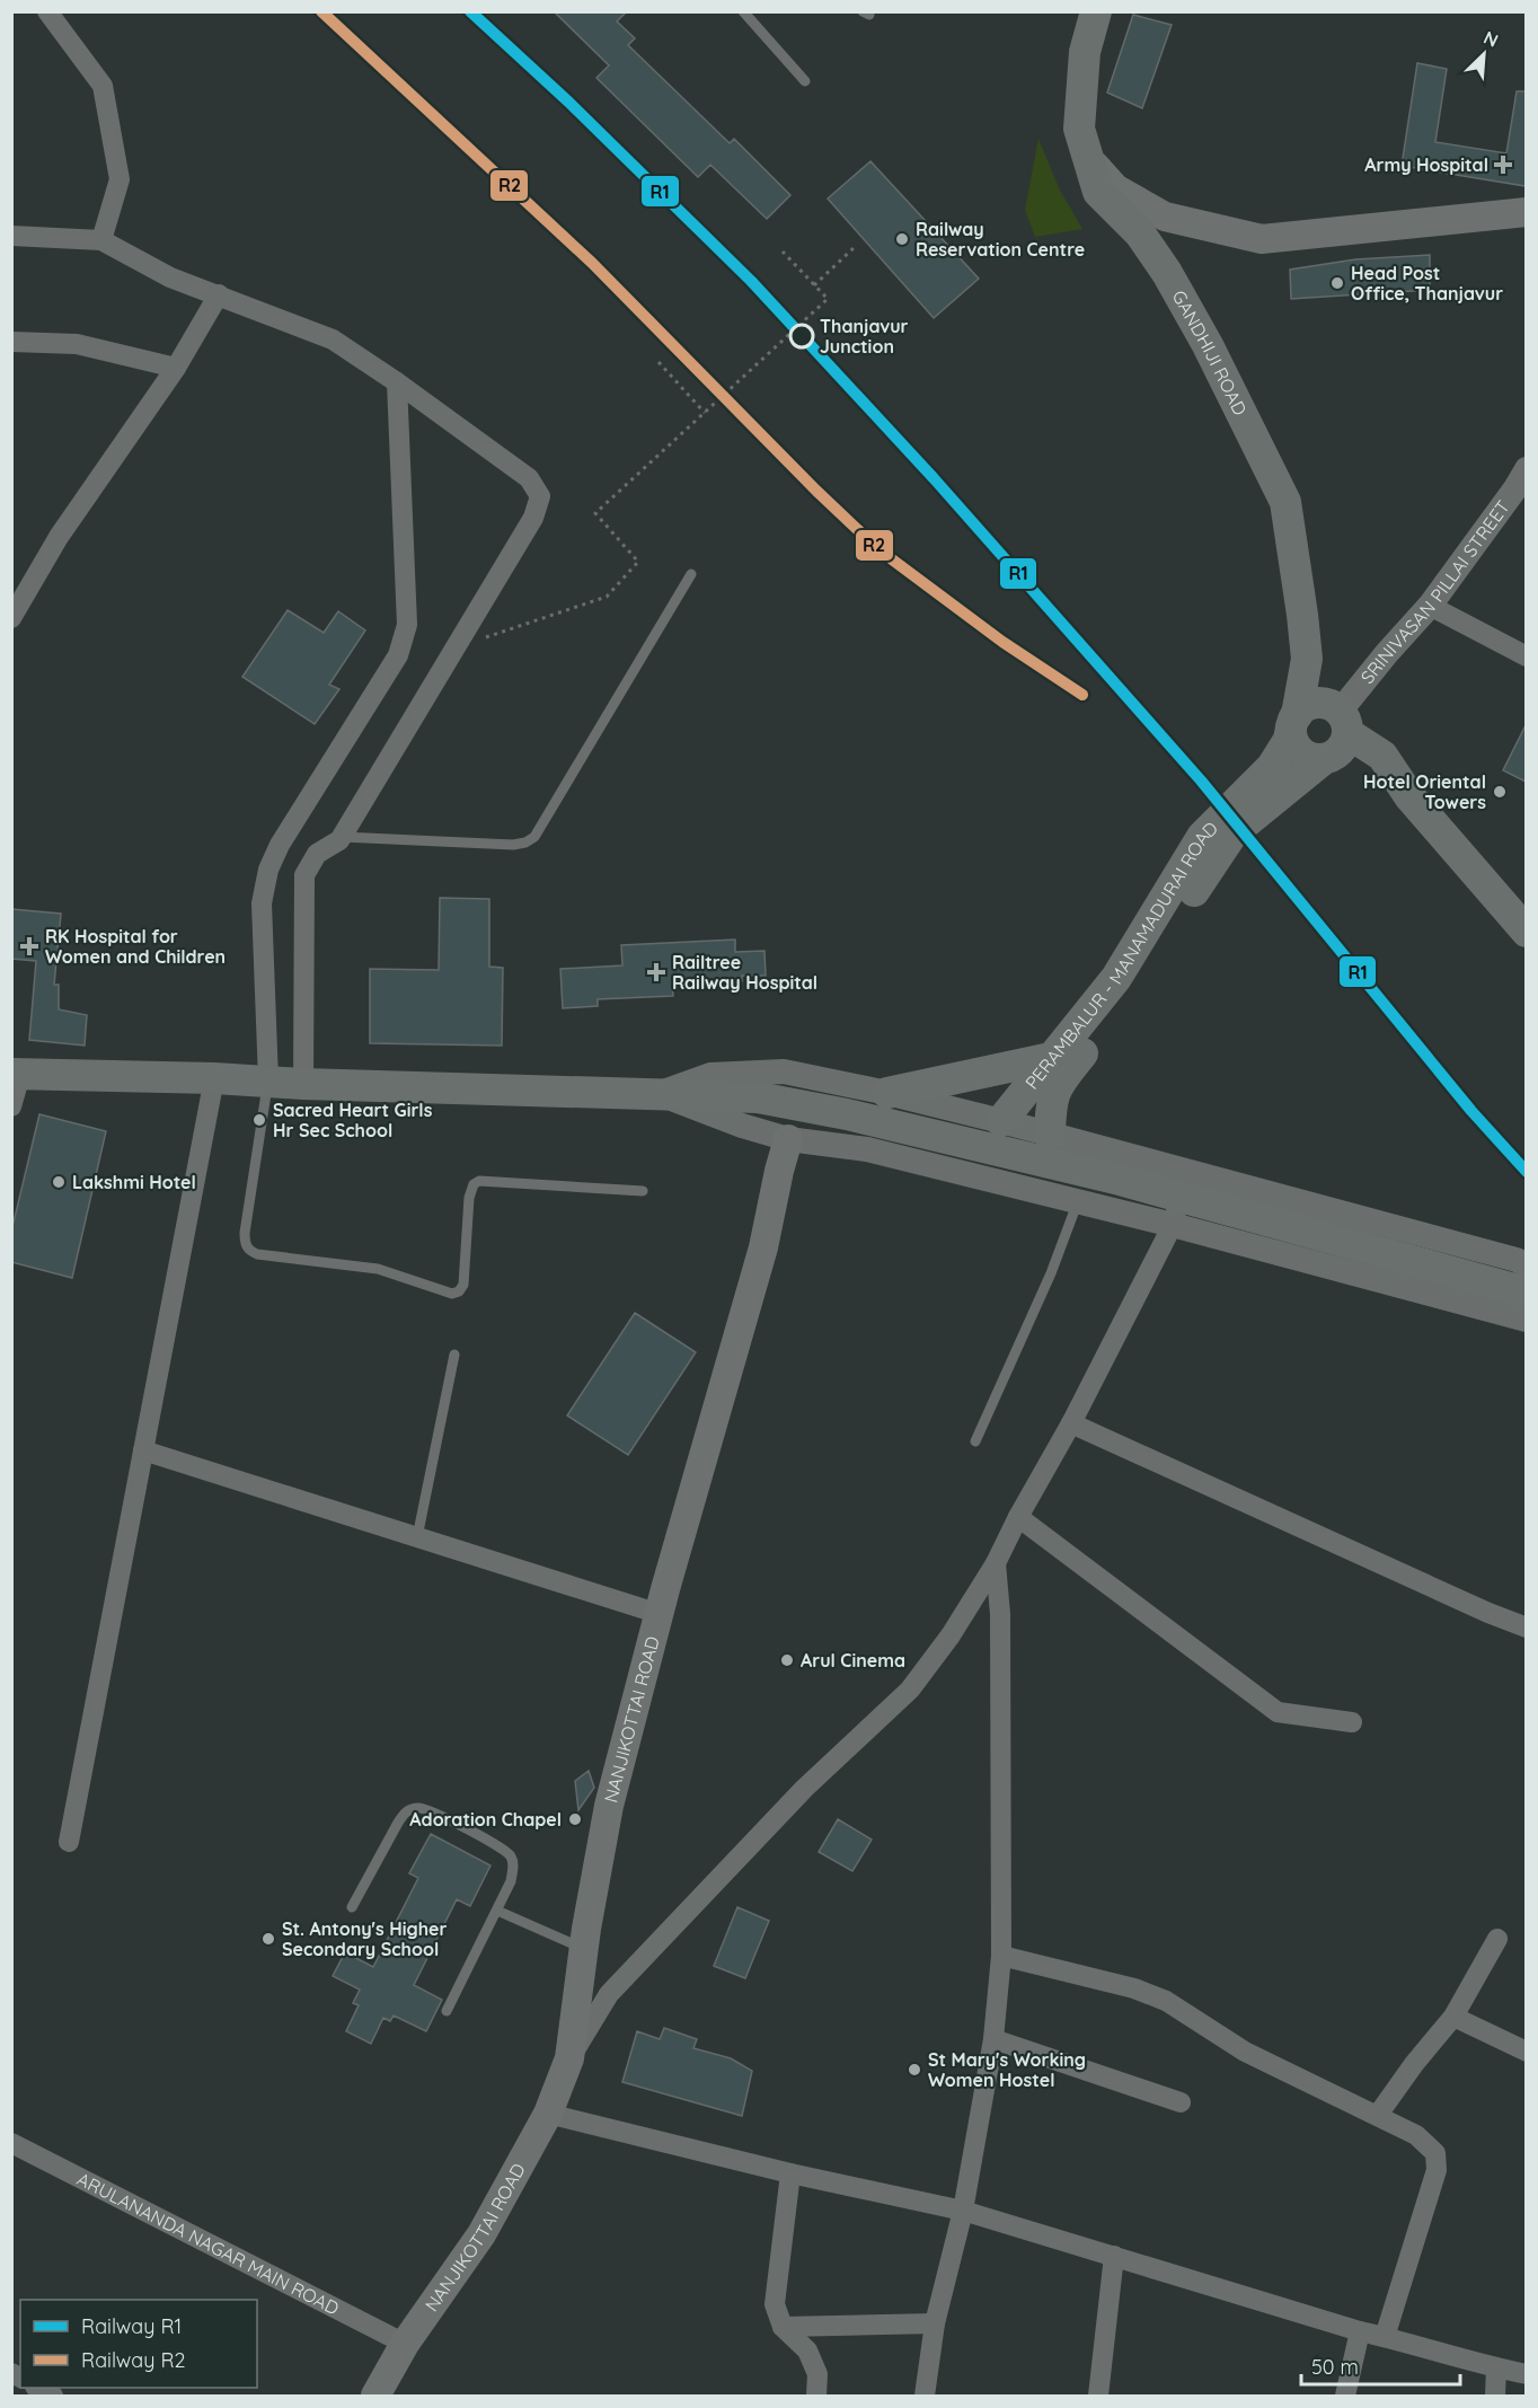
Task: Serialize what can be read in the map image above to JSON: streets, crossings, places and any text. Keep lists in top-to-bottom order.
{
  "streets": {
    "main road": ["GANDHIJI ROAD", "PERAMBALUR - MANAMADURAI ROAD", "NANJIKOTTAI ROAD"],
    "street": ["SRINIVASAN PILLAI STREET", "ARULANANDA NAGAR MAIN ROAD"]
  },
  "crossings": [
    ["GANDHIJI ROAD", "PERAMBALUR - MANAMADURAI ROAD"],
    ["SRINIVASAN PILLAI STREET", "PERAMBALUR - MANAMADURAI ROAD"],
    ["NANJIKOTTAI ROAD", "ARULANANDA NAGAR MAIN ROAD"]
  ],
  "places": {
    "health": ["Army Hospital", "RK Hospital for Women and Children", "Railtree Railway Hospital"],
    "other": [
      "Railway Reservation Centre",
      "Head Post Office, Thanjavur",
      "Thanjavur Junction",
      "Hotel Oriental Towers",
      "Sacred Heart Girls Hr Sec School",
      "Lakshmi Hotel",
      "Arul Cinema",
      "Adoration Chapel",
      "St. Antony's Higher Secondary School",
      "St Mary's Working Women Hostel"
    ]
  },
  "lines": ["rail line R1", "rail line R2"],
  "legend": ["Railway R1", "Railway R2"],
  "scale_bar": "50 m",
  "north": "top right"
}
